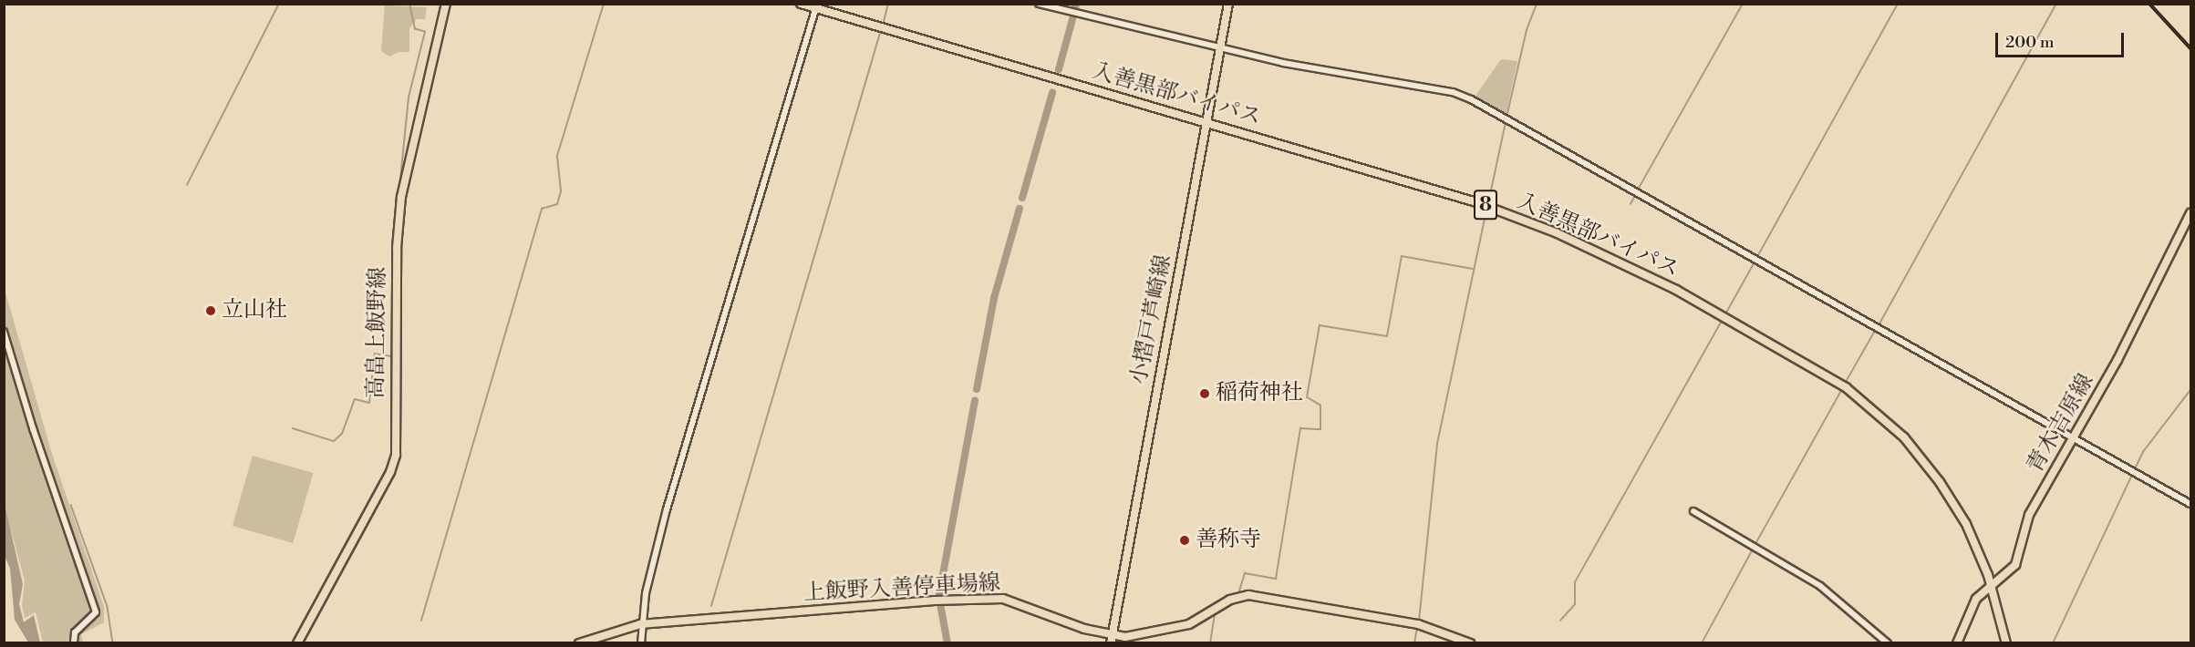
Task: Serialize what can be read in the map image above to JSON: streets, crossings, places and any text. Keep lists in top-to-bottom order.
{
  "streets": {
    "highway": ["入善黒部バイパス", "8"],
    "main road": [
      "小摺戸芦崎線",
      "高畠上飯野線",
      "青木吉原線",
      "上飯野入善停車場線"
    ]
  },
  "crossings": [
    ["入善黒部バイパス", "小摺戸芦崎線"],
    ["入善黒部バイパス", "青木吉原線"],
    ["小摺戸芦崎線", "上飯野入善停車場線"]
  ],
  "places": ["立山社", "稲荷神社", "善称寺"],
  "scale_bar": "200 m"
}
